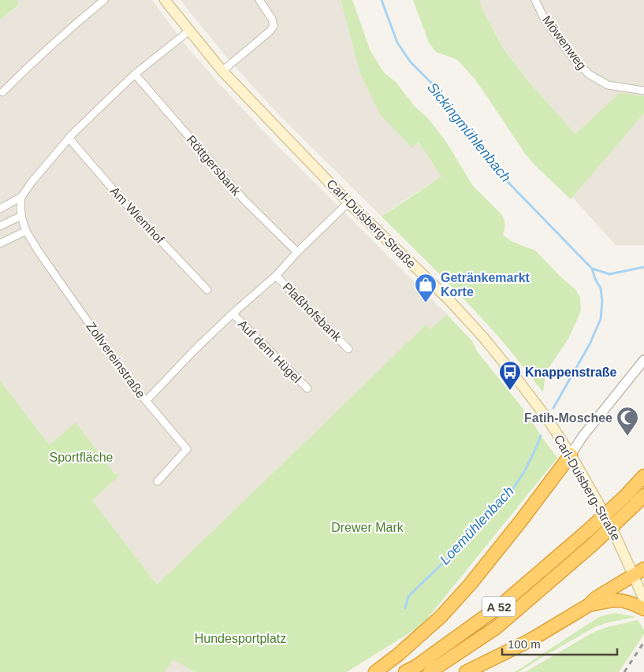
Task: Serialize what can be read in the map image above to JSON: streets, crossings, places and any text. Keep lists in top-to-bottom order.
{
  "streets": {
    "highway": ["A 52"],
    "main road": ["Carl-Duisberg-Straße"],
    "street": [
      "Möwenweg",
      "Röttgersbank",
      "Am Wiemhof",
      "Plaßhofsbank",
      "Auf dem Hügel",
      "Zollvereinstraße"
    ]
  },
  "water": ["Sickingmühlenbach", "Loemühlenbach"],
  "parks": ["Sportfläche", "Drewer Mark", "Hundesportplatz"],
  "places": {
    "shop": ["Getränkemarkt Korte"],
    "bus stop": ["Knappenstraße"],
    "mosque": ["Fatih-Moschee"]
  },
  "scale_bar": "100 m"
}
